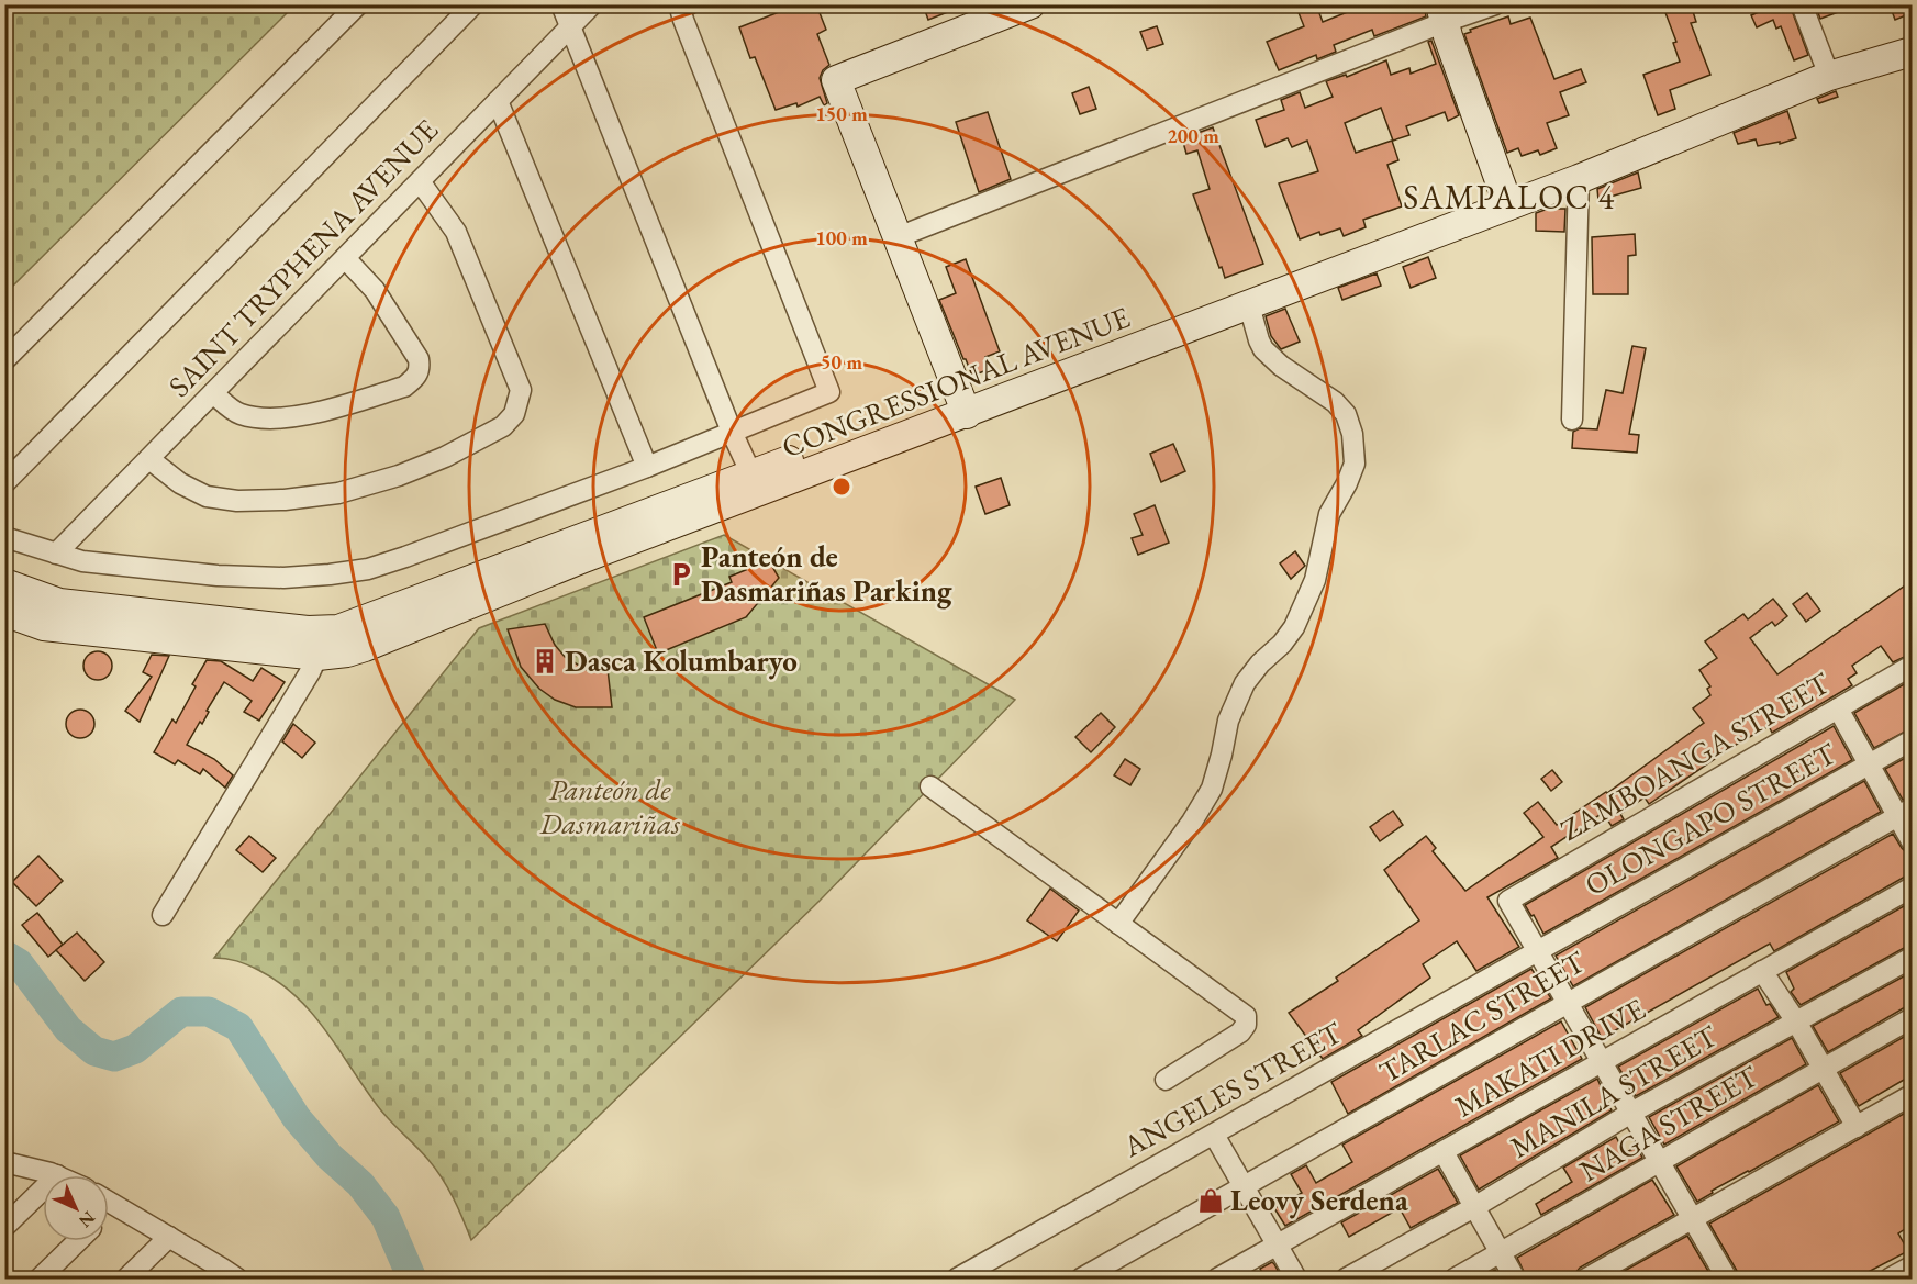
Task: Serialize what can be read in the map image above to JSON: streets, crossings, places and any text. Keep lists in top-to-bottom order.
{
  "streets": {
    "main road": ["CONGRESSIONAL AVENUE"],
    "street": [
      "SAINT TRYPHENA AVENUE",
      "ZAMBOANGA STREET",
      "OLONGAPO STREET",
      "TARLAC STREET",
      "MAKATI DRIVE",
      "ANGELES STREET",
      "MANILA STREET",
      "NAGA STREET"
    ]
  },
  "crossings": [
    ["ZAMBOANGA STREET", "OLONGAPO STREET"],
    ["ZAMBOANGA STREET", "ANGELES STREET"],
    ["OLONGAPO STREET", "ANGELES STREET"]
  ],
  "districts": ["SAMPALOC 4"],
  "parks": ["Panteón de Dasmariñas"],
  "places": {
    "parking": ["Panteón de Dasmariñas Parking"],
    "building": ["Dasca Kolumbaryo"],
    "shop": ["Leovy Serdena"]
  },
  "north": "bottom right",
  "rings": [
    "150 m",
    "200 m",
    "100 m",
    "50 m"
  ]
}
